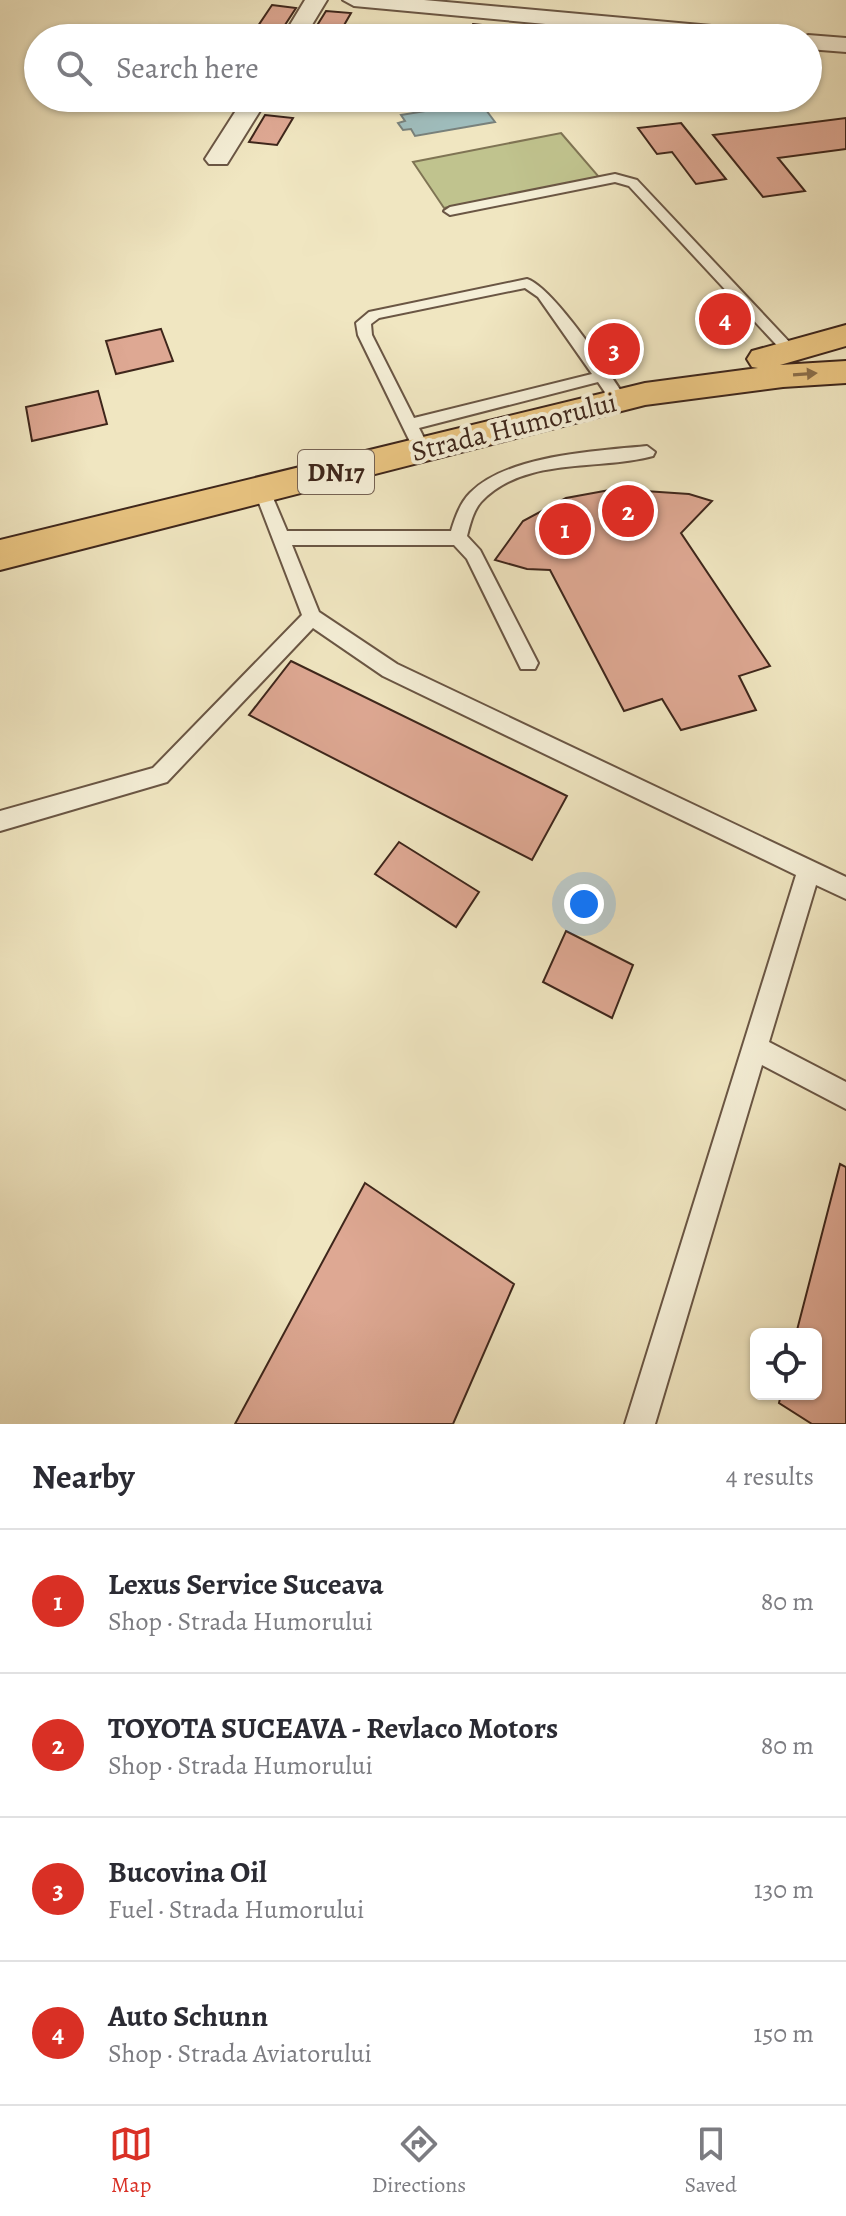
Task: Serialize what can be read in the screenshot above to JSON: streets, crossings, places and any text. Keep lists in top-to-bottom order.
{
  "streets": {
    "main road": ["Strada Humorului", "DN17"]
  },
  "page": {
    "search": "Search here",
    "pins": [
      "4",
      "3",
      "2",
      "1"
    ],
    "heading": ["Nearby", "4 results"],
    "list": [
      {
        "mark": "1",
        "name": "Lexus Service Suceava",
        "note": "Shop · Strada Humorului",
        "value": "80 m"
      },
      {
        "mark": "2",
        "name": "TOYOTA SUCEAVA - Revlaco Motors",
        "note": "Shop · Strada Humorului",
        "value": "80 m"
      },
      {
        "mark": "3",
        "name": "Bucovina Oil",
        "note": "Fuel · Strada Humorului",
        "value": "130 m"
      },
      {
        "mark": "4",
        "name": "Auto Schunn",
        "note": "Shop · Strada Aviatorului",
        "value": "150 m"
      }
    ],
    "nav": ["Map", "Directions", "Saved"]
  }
}
